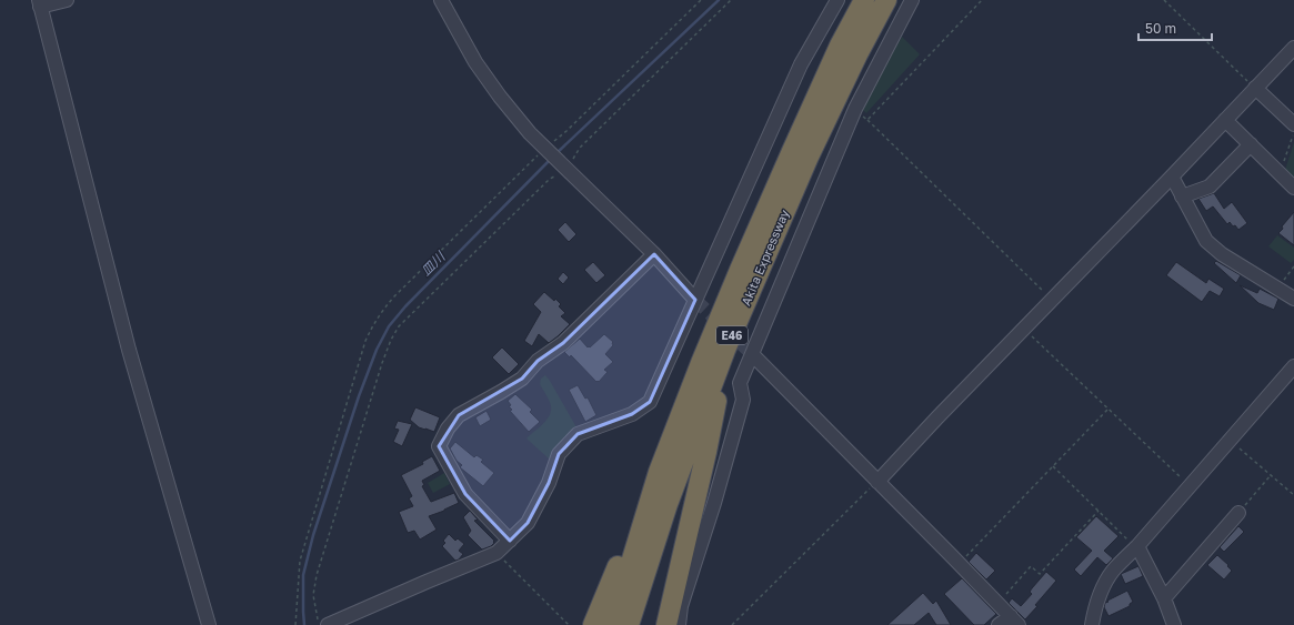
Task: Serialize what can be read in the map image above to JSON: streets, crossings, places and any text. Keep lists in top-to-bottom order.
{
  "streets": {
    "highway": ["Akita Expressway", "E46"]
  },
  "water": ["皿川"],
  "scale_bar": "50 m"
}
